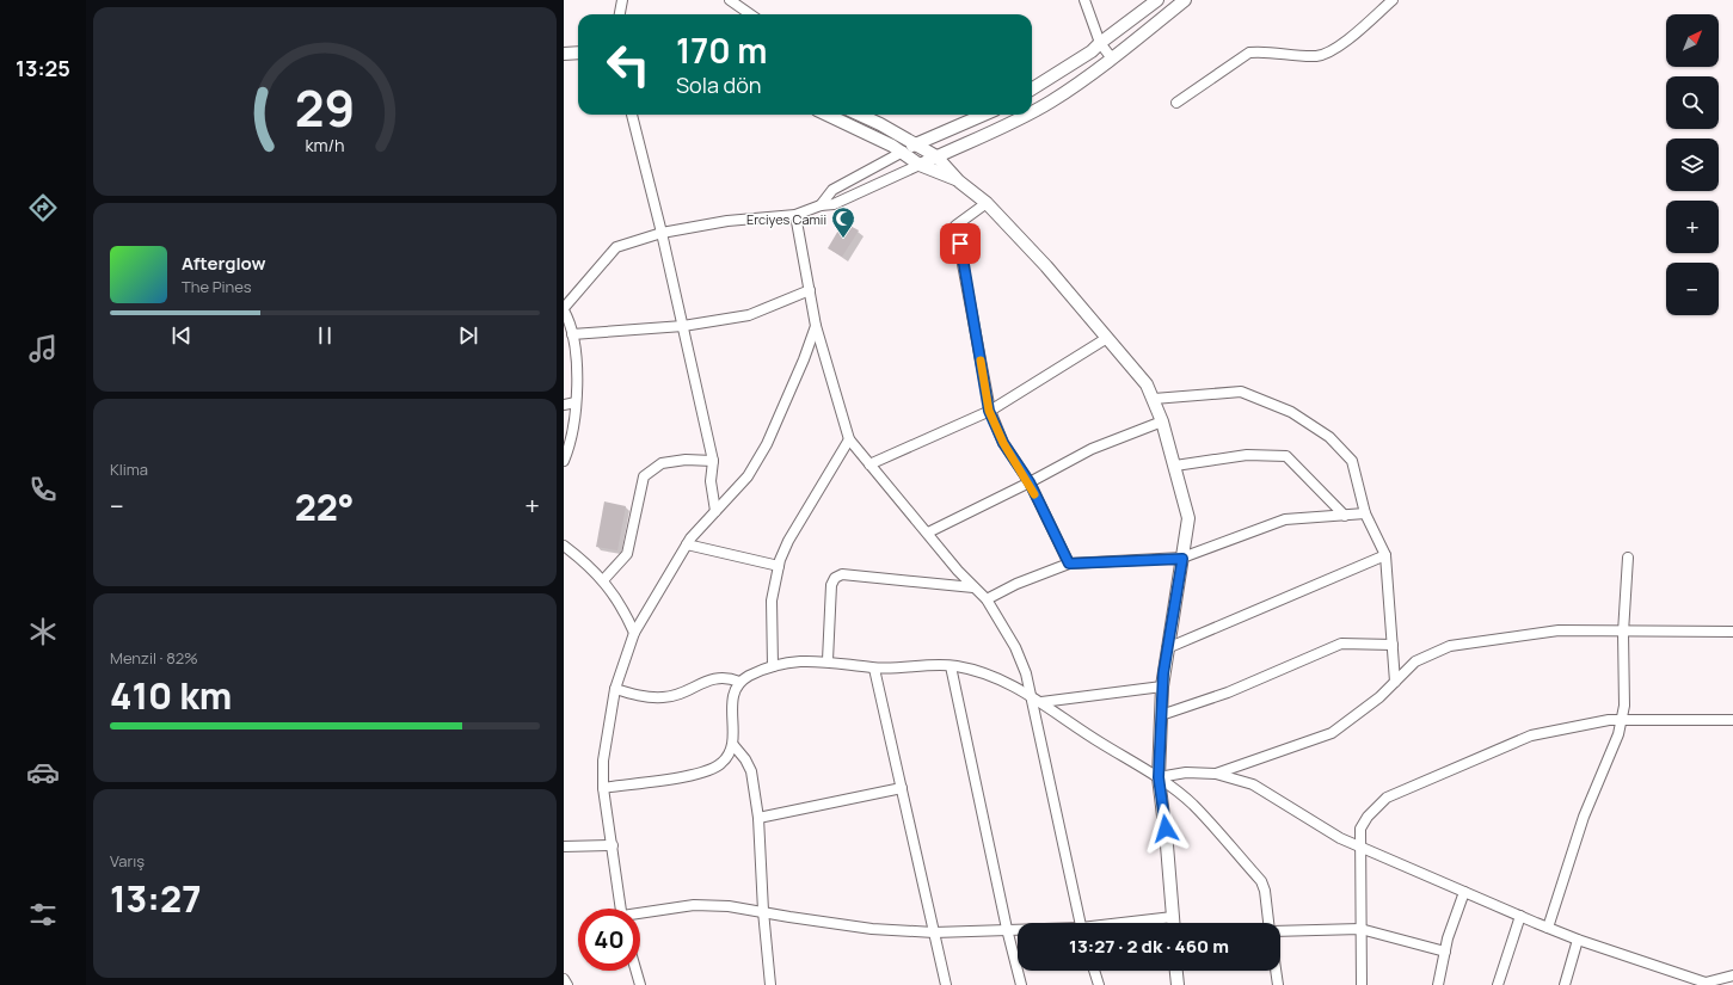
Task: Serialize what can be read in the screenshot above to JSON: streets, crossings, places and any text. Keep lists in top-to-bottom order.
{
  "places": {
    "mosque": ["Erciyes Camii"]
  },
  "north": "top right",
  "page": {
    "tabs": "13:25",
    "map_buttons": ["+", "−"],
    "turn": ["170 m", "Sola dön"],
    "song": ["Afterglow", "The Pines"],
    "tile": [
      "Klima",
      ["Menzil · 82%", "410 km"],
      ["Varış", "13:27"]
    ],
    "heat": ["−", "22°", "+"],
    "limit": "40",
    "trip": "13:27 · 2 dk · 460 m",
    "gauge": ["29", "km/h"]
  }
}
